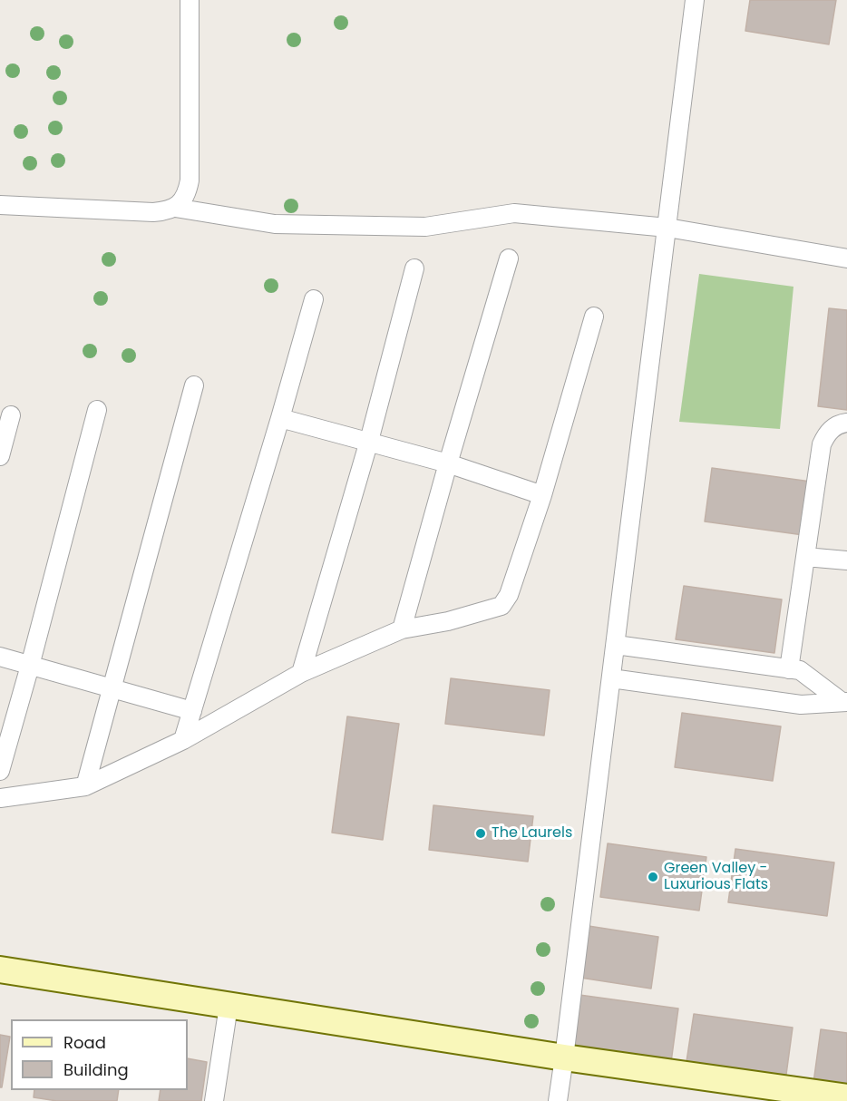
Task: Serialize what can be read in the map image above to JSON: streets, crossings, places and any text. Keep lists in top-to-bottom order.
{
  "places": ["The Laurels", "Green Valley - Luxurious Flats"],
  "legend": ["Road", "Building"]
}
